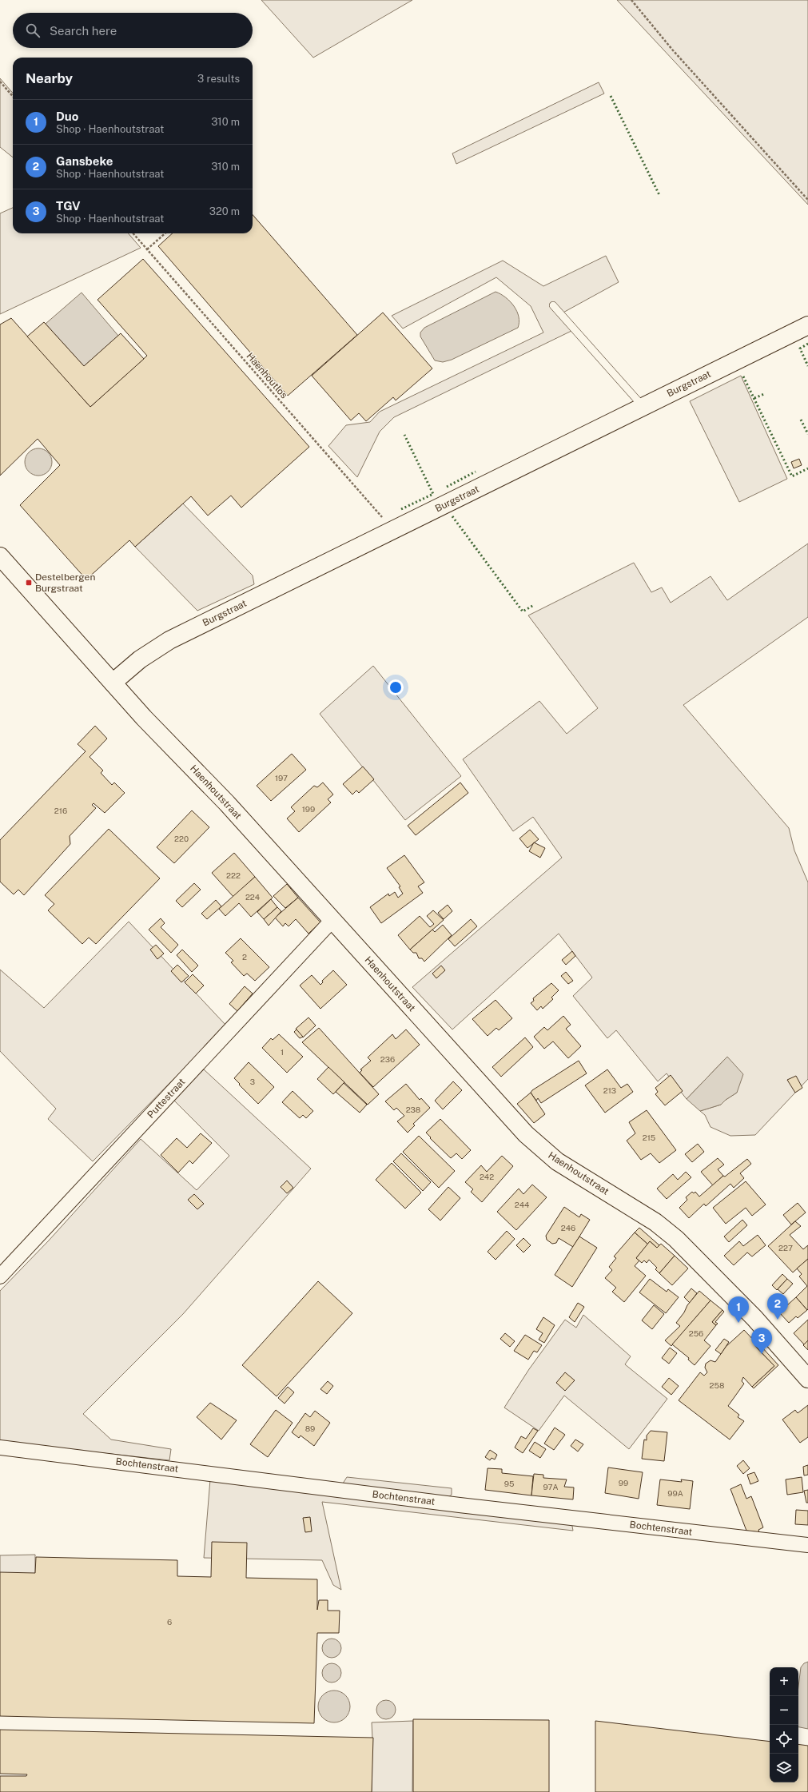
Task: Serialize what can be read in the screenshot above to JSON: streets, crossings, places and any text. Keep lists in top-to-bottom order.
{
  "streets": {
    "street": [
      "Burgstraat",
      "Haenhoutstraat",
      "Puttestraat",
      "Bochtenstraat"
    ],
    "path": ["Haenhoutlos"]
  },
  "crossings": [
    ["Haenhoutlos", "Burgstraat"],
    ["Burgstraat", "Haenhoutstraat"],
    ["Haenhoutstraat", "Puttestraat"]
  ],
  "places": {
    "transit": ["Destelbergen Burgstraat"]
  },
  "house_numbers": [
    "197",
    "199",
    "216",
    "220",
    "222",
    "224",
    "2",
    "1",
    "236",
    "3",
    "213",
    "238",
    "215",
    "242",
    "244",
    "246",
    "227",
    "256",
    "258",
    "89",
    "99",
    "95",
    "97A",
    "99A",
    "6"
  ],
  "page": {
    "search": "Search here",
    "heading": ["Nearby", "3 results"],
    "list": [
      {
        "mark": "1",
        "name": "Duo",
        "note": "Shop · Haenhoutstraat",
        "value": "310 m"
      },
      {
        "mark": "2",
        "name": "Gansbeke",
        "note": "Shop · Haenhoutstraat",
        "value": "310 m"
      },
      {
        "mark": "3",
        "name": "TGV",
        "note": "Shop · Haenhoutstraat",
        "value": "320 m"
      }
    ],
    "pins": ["2", "1", "3"],
    "map_buttons": ["+", "−"]
  }
}
